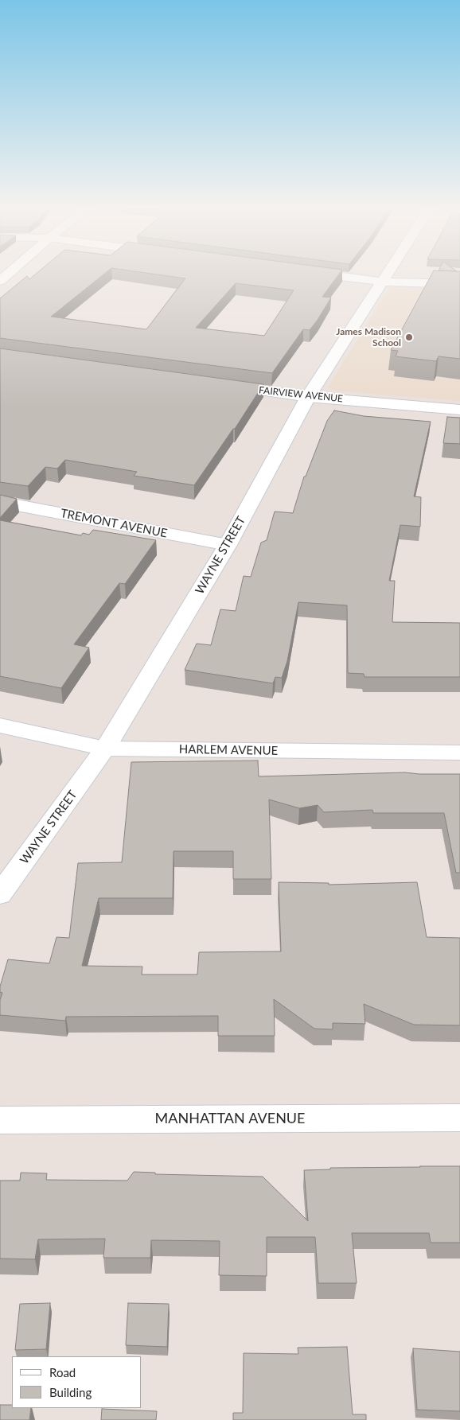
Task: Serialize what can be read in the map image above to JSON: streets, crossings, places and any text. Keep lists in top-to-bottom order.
{
  "streets": {
    "street": [
      "FAIRVIEW AVENUE",
      "TREMONT AVENUE",
      "WAYNE STREET",
      "HARLEM AVENUE",
      "MANHATTAN AVENUE"
    ]
  },
  "crossings": [
    ["FAIRVIEW AVENUE", "WAYNE STREET"],
    ["TREMONT AVENUE", "WAYNE STREET"],
    ["WAYNE STREET", "HARLEM AVENUE"]
  ],
  "places": ["James Madison School"],
  "legend": ["Road", "Building"]
}
